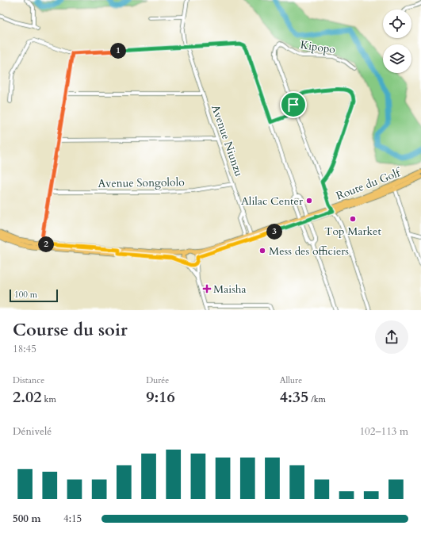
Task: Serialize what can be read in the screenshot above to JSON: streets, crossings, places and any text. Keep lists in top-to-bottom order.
{
  "streets": {
    "main road": ["Route du Golf"],
    "street": ["Kipopo", "Avenue Niunzu", "Avenue Songololo"]
  },
  "crossings": [
    ["Kipopo", "Route du Golf"],
    ["Avenue Niunzu", "Avenue Songololo"],
    ["Avenue Niunzu", "Route du Golf"]
  ],
  "places": {
    "other": ["Alilac Center", "Top Market", "Mess des officiers"],
    "health": ["Maisha"]
  },
  "scale_bar": "100 m",
  "page": {
    "pins": ["1", "3", "2"],
    "scale": "100 m",
    "heading": ["Course du soir", "18:45"],
    "stats": [
      ["Distance", "2.02 km"],
      ["Durée", "9:16"],
      ["Allure", "4:35 /km"]
    ],
    "chart": ["Dénivelé", "102–113 m"],
    "list": [
      {
        "name": "500 m",
        "note": "4:15"
      }
    ]
  }
}
